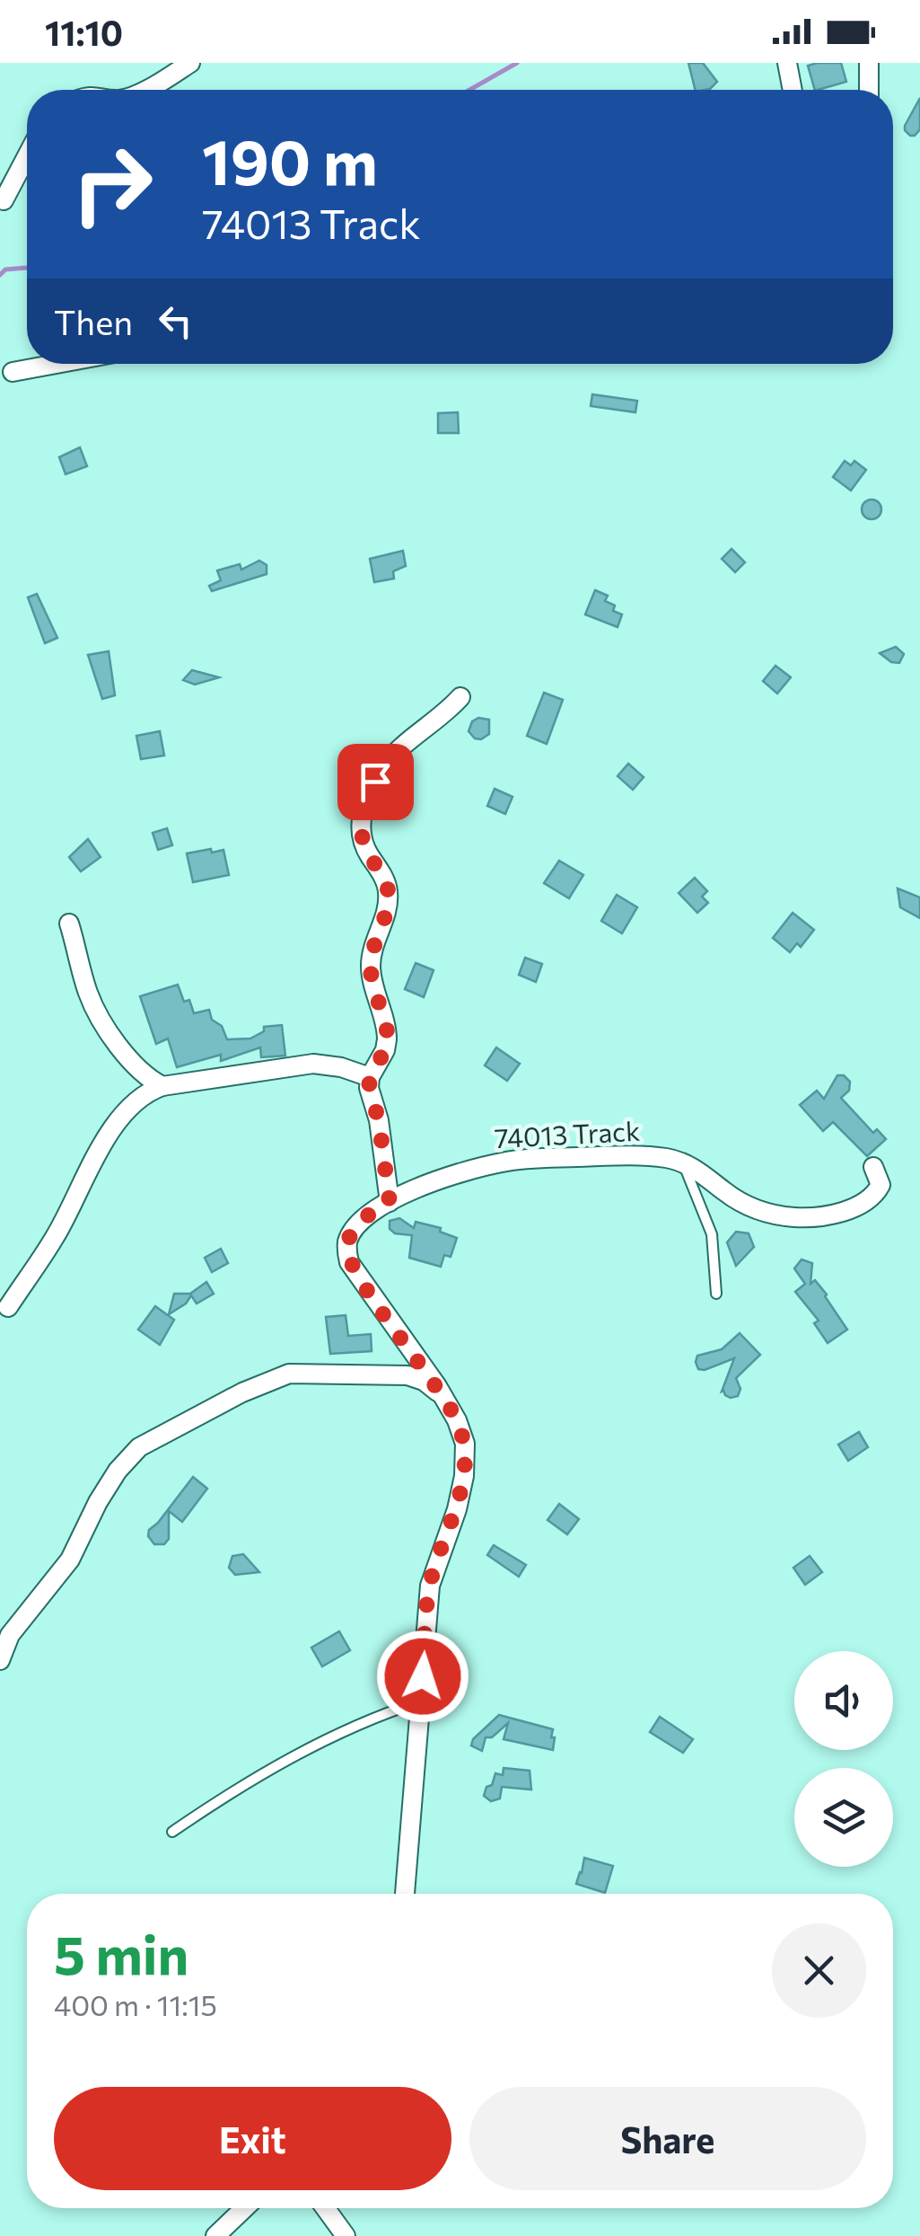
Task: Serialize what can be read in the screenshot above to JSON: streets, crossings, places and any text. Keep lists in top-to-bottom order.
{
  "streets": {
    "street": ["74013 Track"]
  },
  "page": {
    "status": "11:10",
    "turn": ["190 m", "74013 Track"],
    "then": "Then",
    "heading": ["5 min", "400 m · 11:15"],
    "buttons": ["Exit", "Share"]
  }
}
